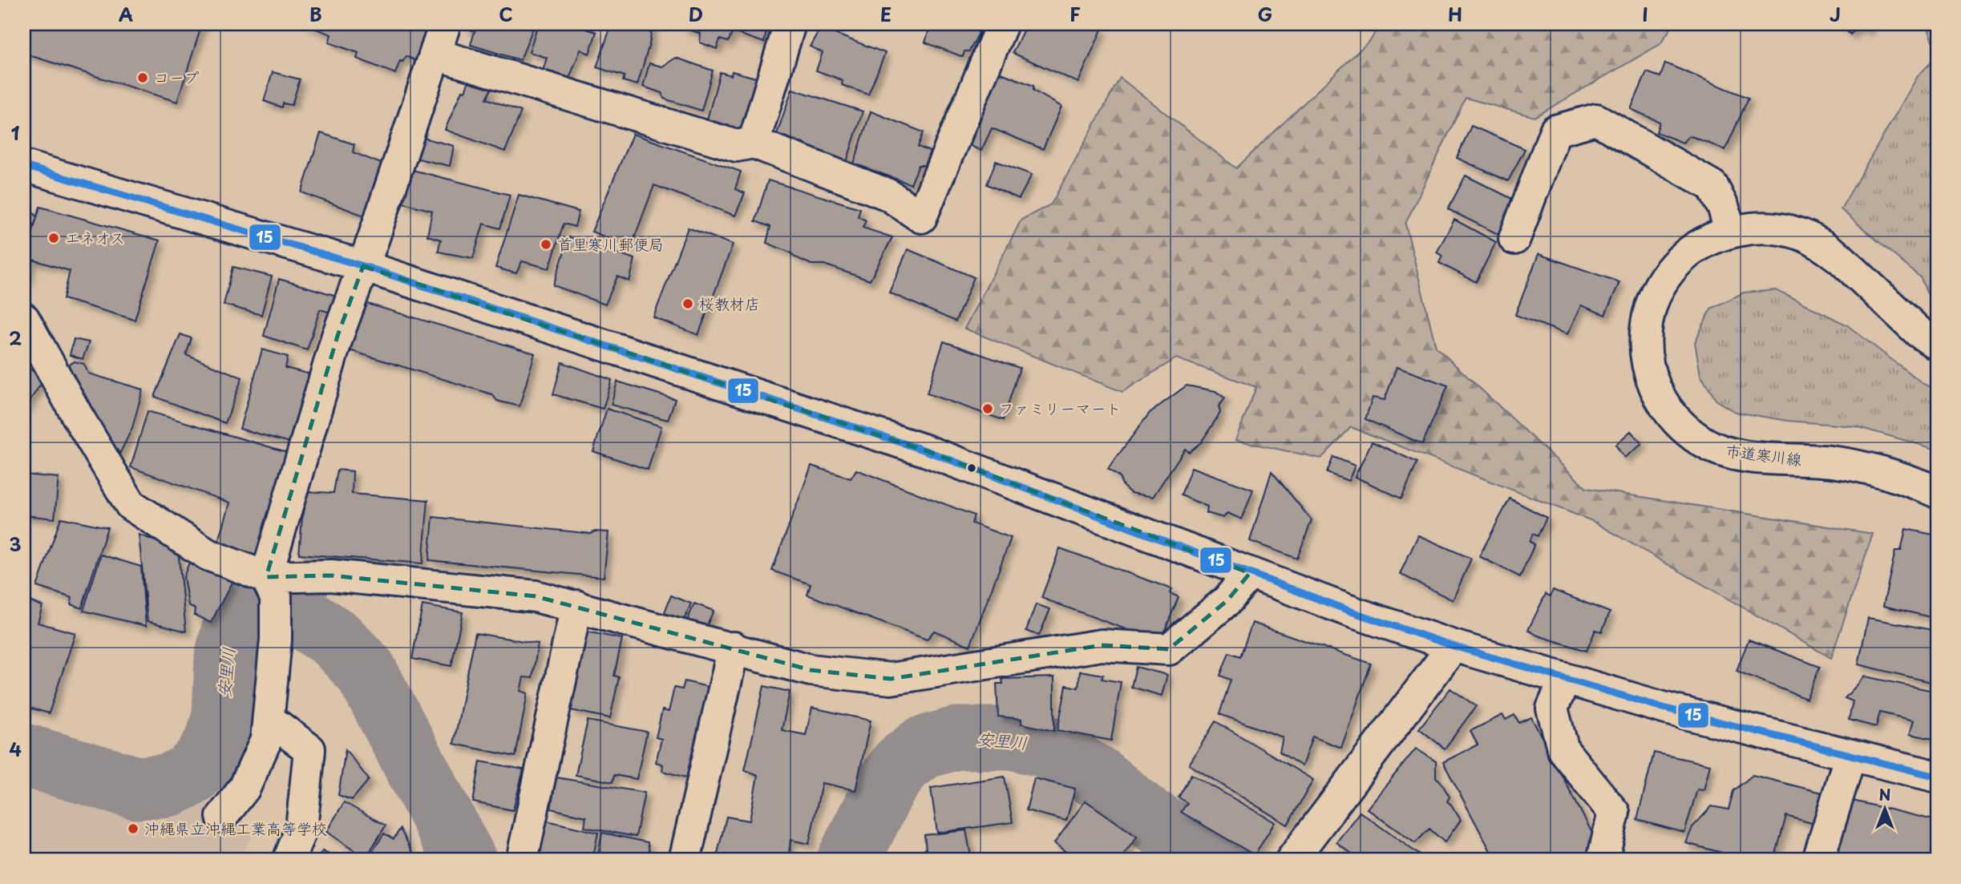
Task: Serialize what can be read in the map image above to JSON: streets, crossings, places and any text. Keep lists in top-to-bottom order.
{
  "streets": {
    "street": ["市道寒川線"]
  },
  "water": ["安里川"],
  "places": [
    "コープ",
    "エネオス",
    "首里寒川郵便局",
    "桜教材店",
    "ファミリーマート",
    "沖縄県立沖縄工業高等学校"
  ],
  "lines": ["transit line 15"],
  "north": "top",
  "grid": {
    "columns": [
      "A",
      "B",
      "C",
      "D",
      "E",
      "F",
      "G",
      "H",
      "I",
      "J"
    ],
    "rows": [
      "1",
      "2",
      "3",
      "4"
    ]
  }
}
